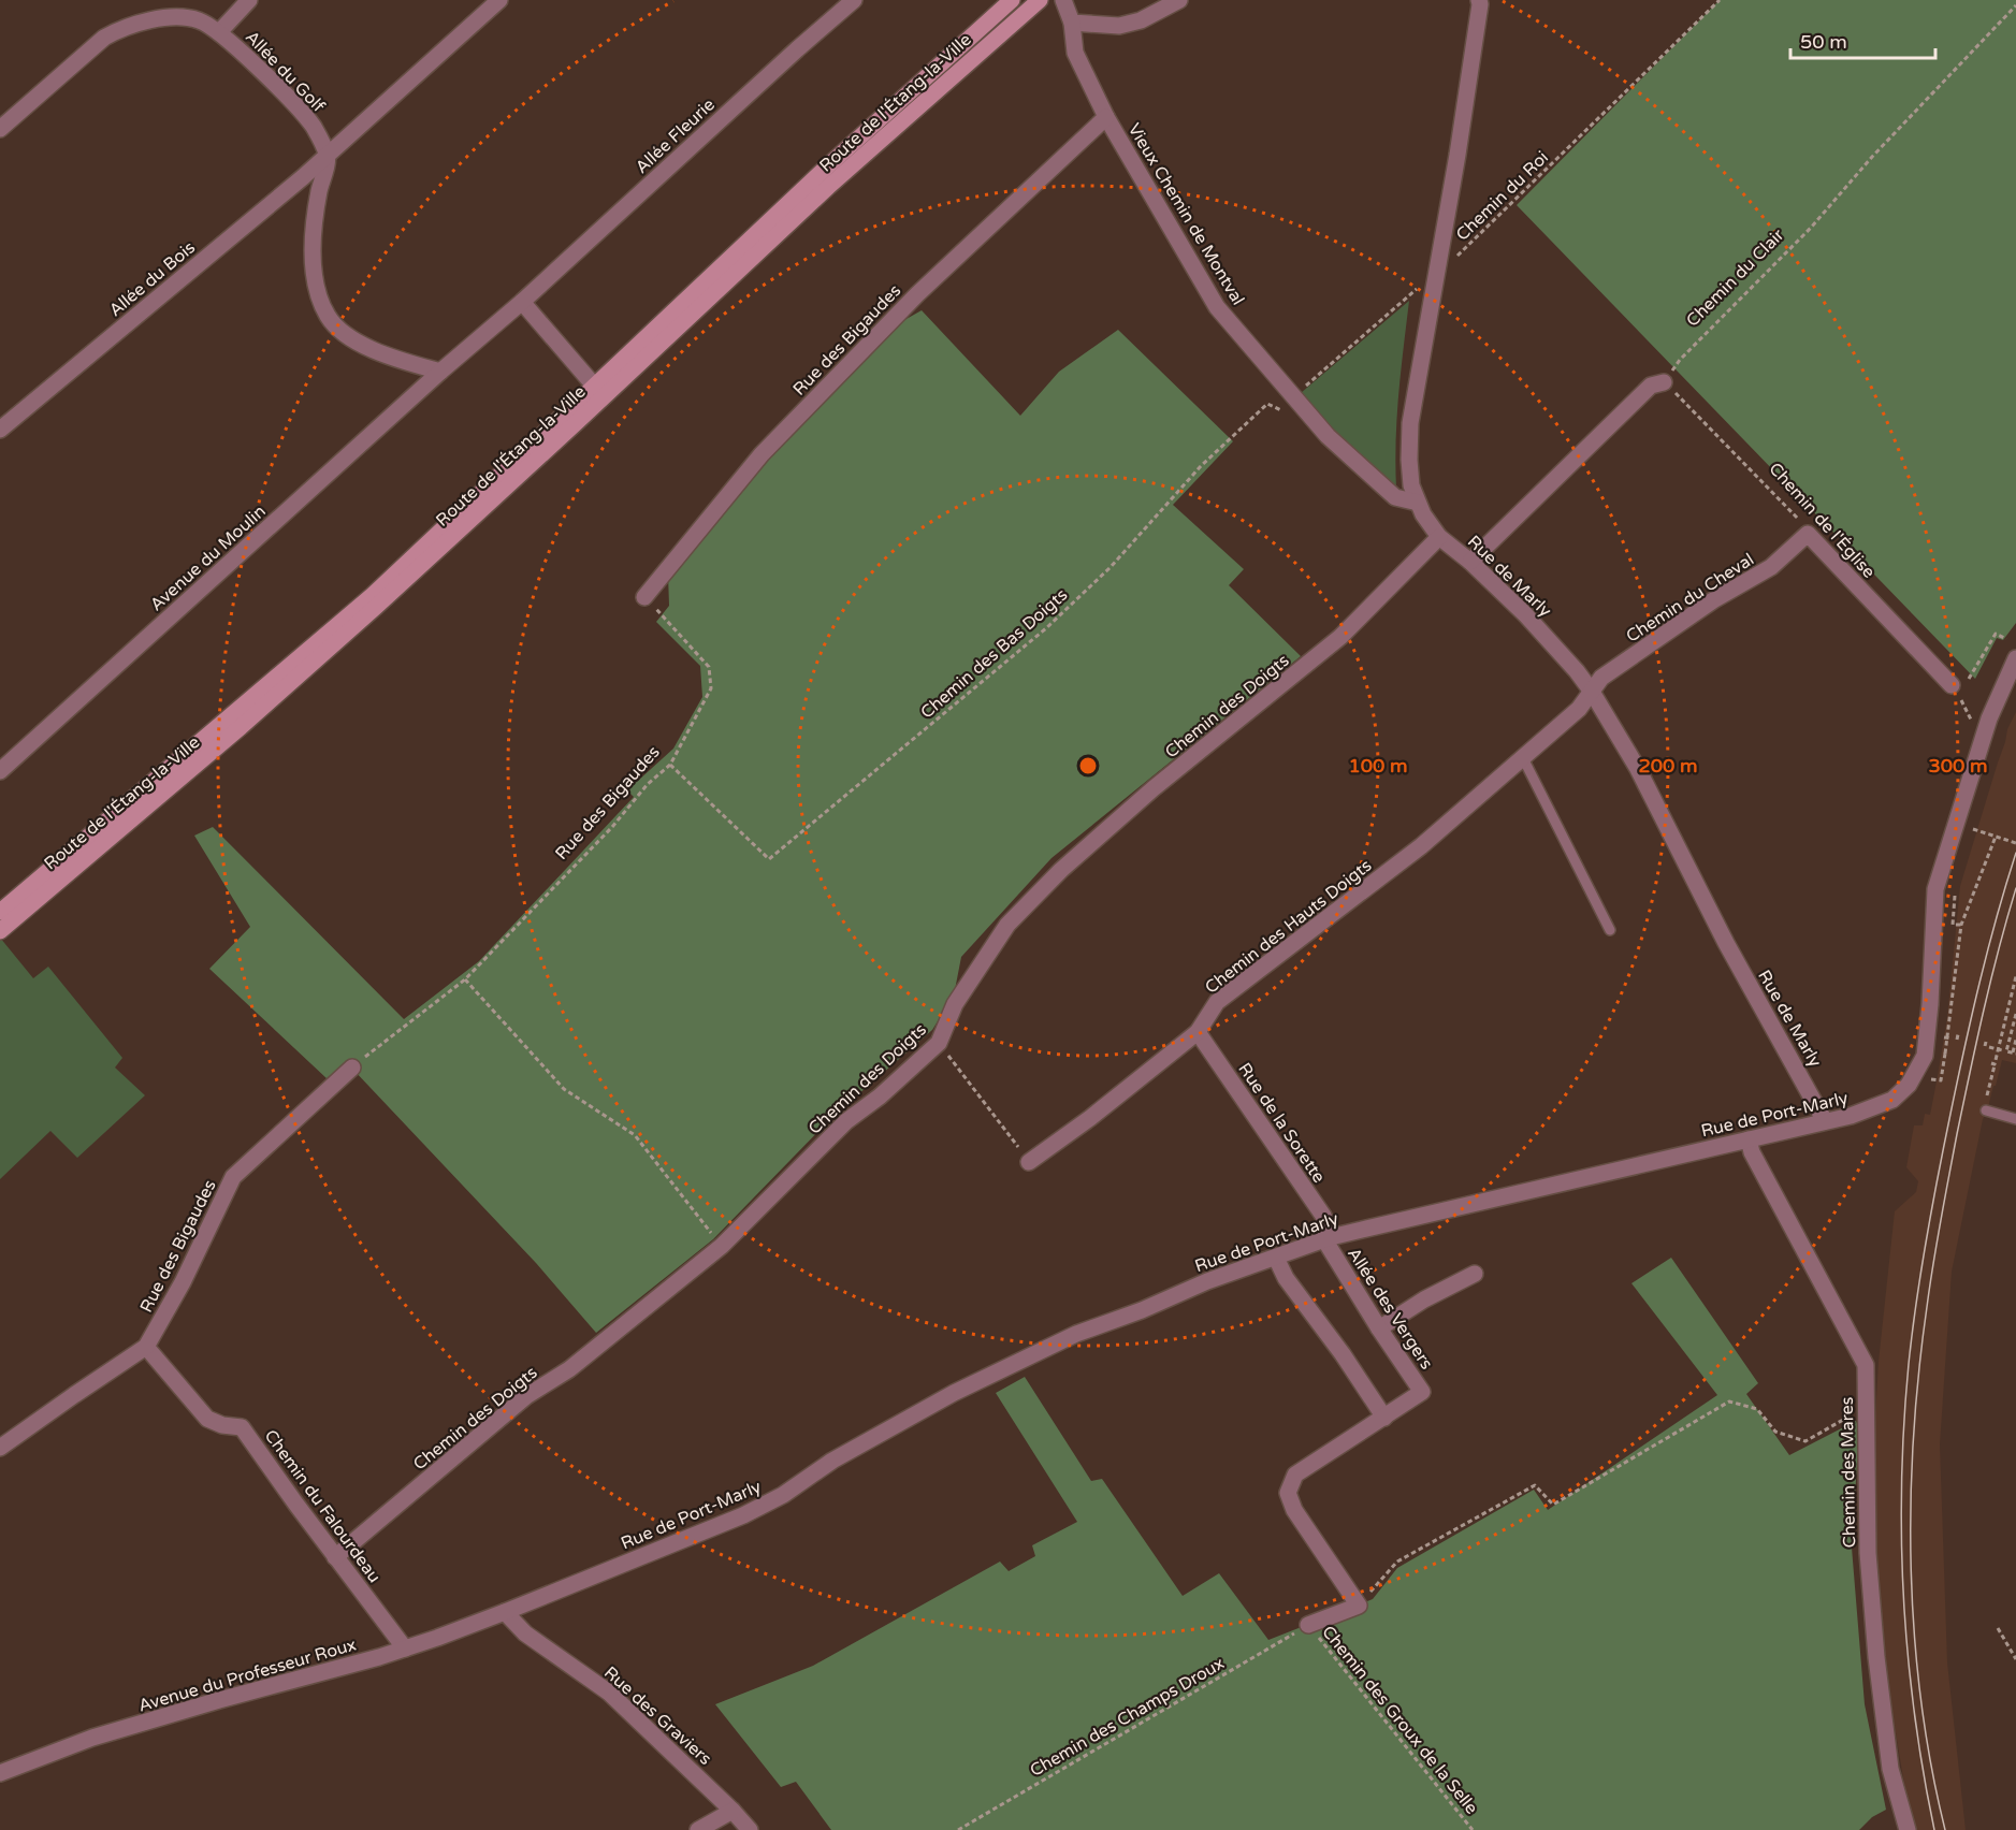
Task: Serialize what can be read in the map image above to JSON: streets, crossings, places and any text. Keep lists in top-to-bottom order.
{
  "streets": {
    "street": [
      "Allée du Golf",
      "Route de l'Étang-la-Ville",
      "Allée Fleurie",
      "Vieux Chemin de Montval",
      "Allée du Bois",
      "Rue des Bigaudes",
      "Chemin de l'Église",
      "Avenue du Moulin",
      "Rue de Marly",
      "Chemin du Cheval",
      "Chemin des Doigts",
      "Chemin des Hauts Doigts",
      "Rue de Port-Marly",
      "Rue de la Sorette",
      "Allée des Vergers",
      "Chemin des Mares",
      "Chemin du Falourdeau",
      "Avenue du Professeur Roux",
      "Rue des Graviers"
    ],
    "path": [
      "Chemin du Roi",
      "Chemin du Clair",
      "Chemin des Bas Doigts",
      "Chemin des Champs Droux",
      "Chemin des Groux de la Selle"
    ]
  },
  "crossings": [
    ["Allée du Golf", "Allée du Bois"],
    ["Allée Fleurie", "Avenue du Moulin"],
    ["Chemin du Roi", "Vieux Chemin de Montval"],
    ["Chemin du Roi", "Rue de Marly"],
    ["Vieux Chemin de Montval", "Rue des Bigaudes"],
    ["Vieux Chemin de Montval", "Rue de Marly"],
    ["Chemin du Clair", "Chemin de l'Église"],
    ["Rue des Bigaudes", "Chemin des Bas Doigts"],
    ["Rue des Bigaudes", "Chemin du Falourdeau"],
    ["Chemin de l'Église", "Chemin du Cheval"],
    ["Rue de Marly", "Chemin du Cheval"],
    ["Rue de Marly", "Chemin des Doigts"],
    ["Rue de Marly", "Chemin des Hauts Doigts"],
    ["Rue de Marly", "Rue de Port-Marly"],
    ["Chemin du Cheval", "Chemin des Hauts Doigts"],
    ["Chemin des Doigts", "Chemin du Falourdeau"],
    ["Chemin des Hauts Doigts", "Rue de la Sorette"],
    ["Rue de Port-Marly", "Rue de la Sorette"],
    ["Rue de Port-Marly", "Allée des Vergers"],
    ["Rue de Port-Marly", "Chemin des Mares"],
    ["Rue de Port-Marly", "Avenue du Professeur Roux"],
    ["Rue de Port-Marly", "Rue des Graviers"],
    ["Rue de la Sorette", "Allée des Vergers"],
    ["Chemin du Falourdeau", "Avenue du Professeur Roux"],
    ["Avenue du Professeur Roux", "Rue des Graviers"],
    ["Chemin des Champs Droux", "Chemin des Groux de la Selle"]
  ],
  "scale_bar": "50 m",
  "rings": ["100 m", "200 m", "300 m"]
}
